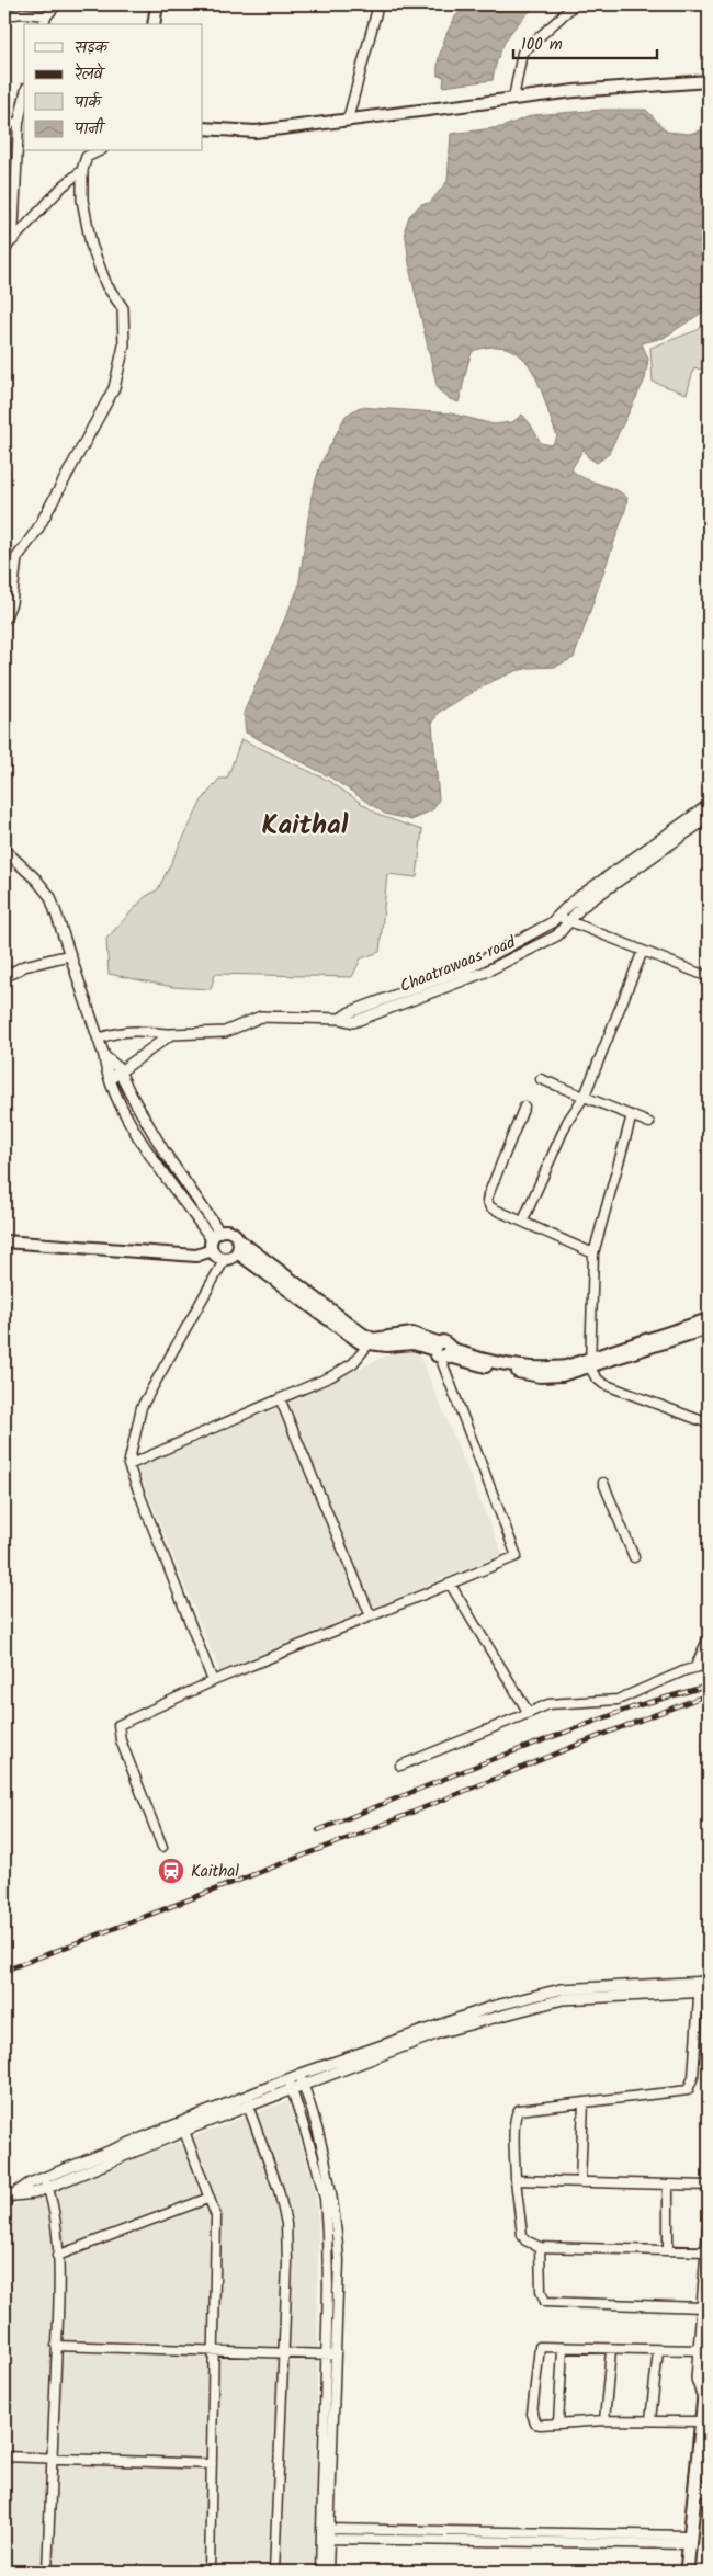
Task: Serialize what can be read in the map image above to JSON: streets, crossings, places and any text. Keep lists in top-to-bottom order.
{
  "streets": {
    "street": ["Chaatrawaas road"]
  },
  "districts": ["Kaithal"],
  "places": {
    "station": ["Kaithal"]
  },
  "legend": [
    "सड़क",
    "रेलवे",
    "पार्क",
    "पानी"
  ],
  "scale_bar": "100 m"
}
